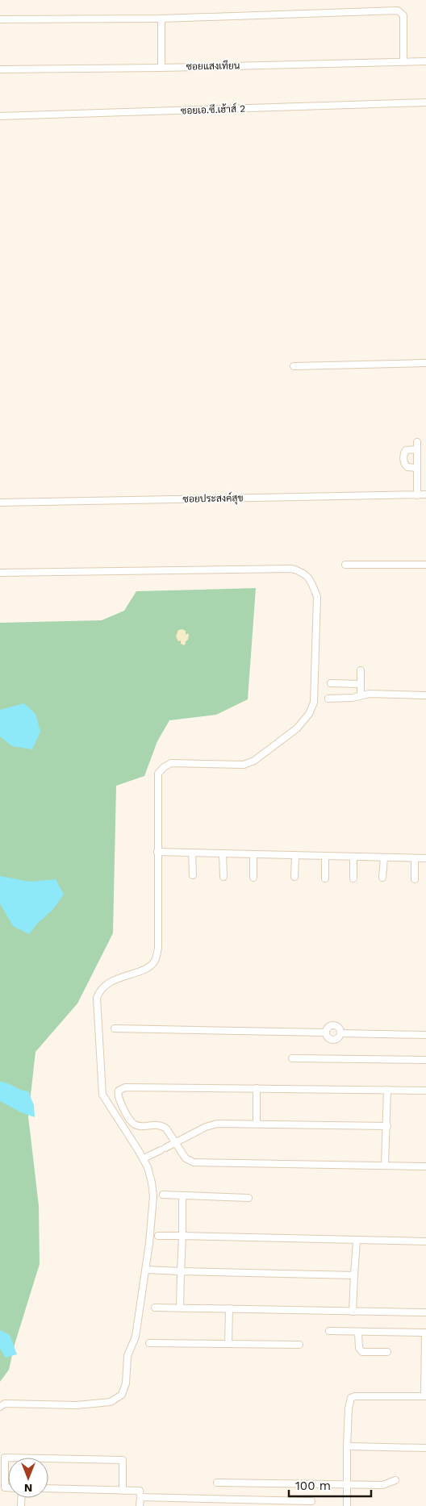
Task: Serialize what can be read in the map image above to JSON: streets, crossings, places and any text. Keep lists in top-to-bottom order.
{
  "streets": {
    "street": ["ซอยแสงเทียน", "ซอยเอ.ซี.เฮ้าส์ 2", "ซอยประสงค์สุข"]
  },
  "scale_bar": "100 m",
  "north": "bottom"
}
